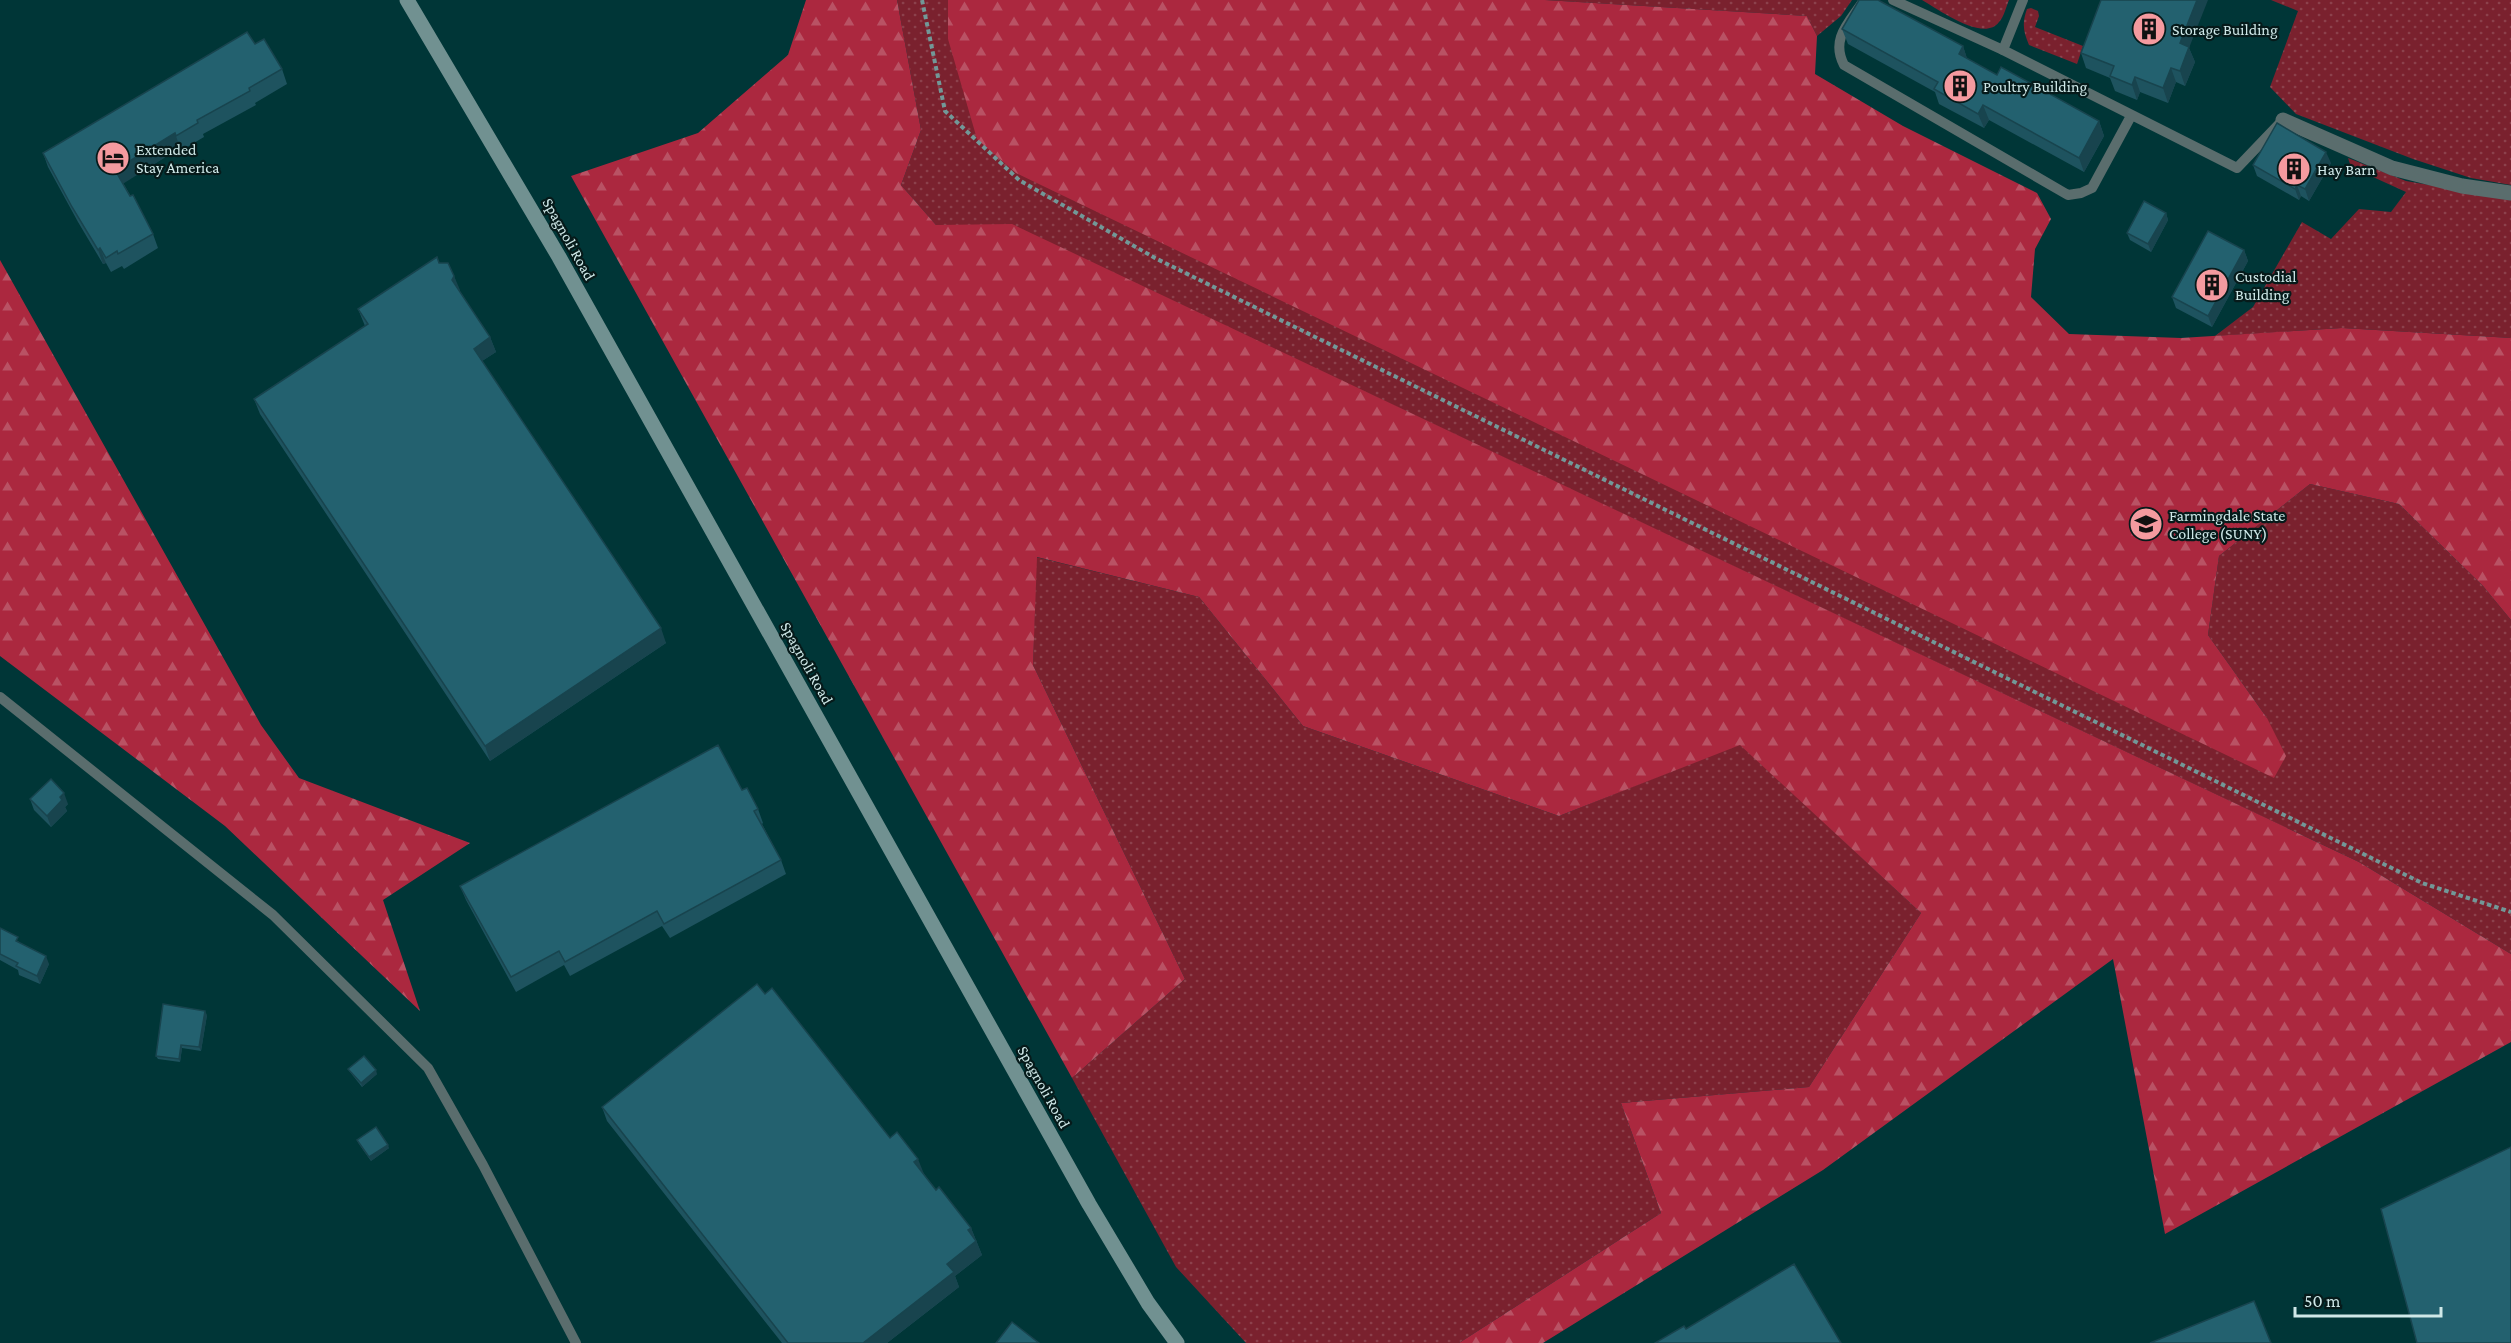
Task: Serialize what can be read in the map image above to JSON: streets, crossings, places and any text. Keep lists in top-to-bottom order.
{
  "streets": {
    "main road": ["Spagnoli Road"]
  },
  "places": {
    "building": [
      "Storage Building",
      "Poultry Building",
      "Hay Barn",
      "Custodial Building"
    ],
    "hotel": ["Extended Stay America"],
    "school or university": ["Farmingdale State College (SUNY)"]
  },
  "scale_bar": "50 m"
}
